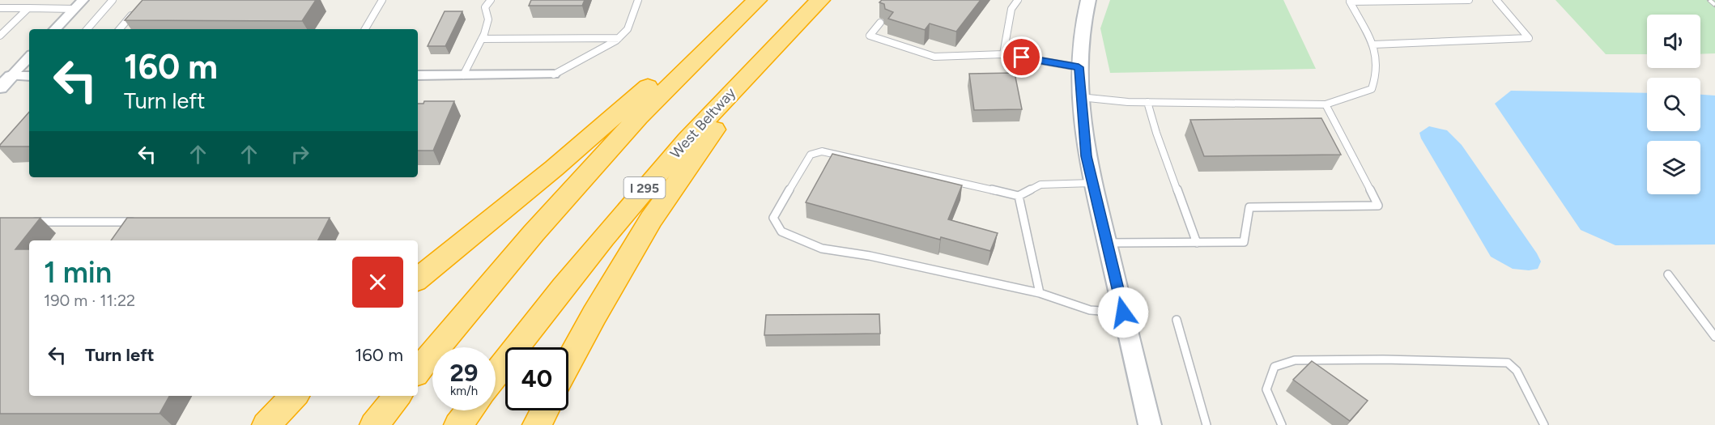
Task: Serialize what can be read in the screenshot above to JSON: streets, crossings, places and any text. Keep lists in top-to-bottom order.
{
  "streets": {
    "highway": ["West Beltway", "I 295"]
  },
  "page": {
    "turn": ["160 m", "Turn left"],
    "heading": ["1 min", "190 m · 11:22"],
    "list": [
      {
        "name": "Turn left",
        "value": "160 m"
      }
    ],
    "speed": "29 km/h",
    "limit": "40"
  }
}
